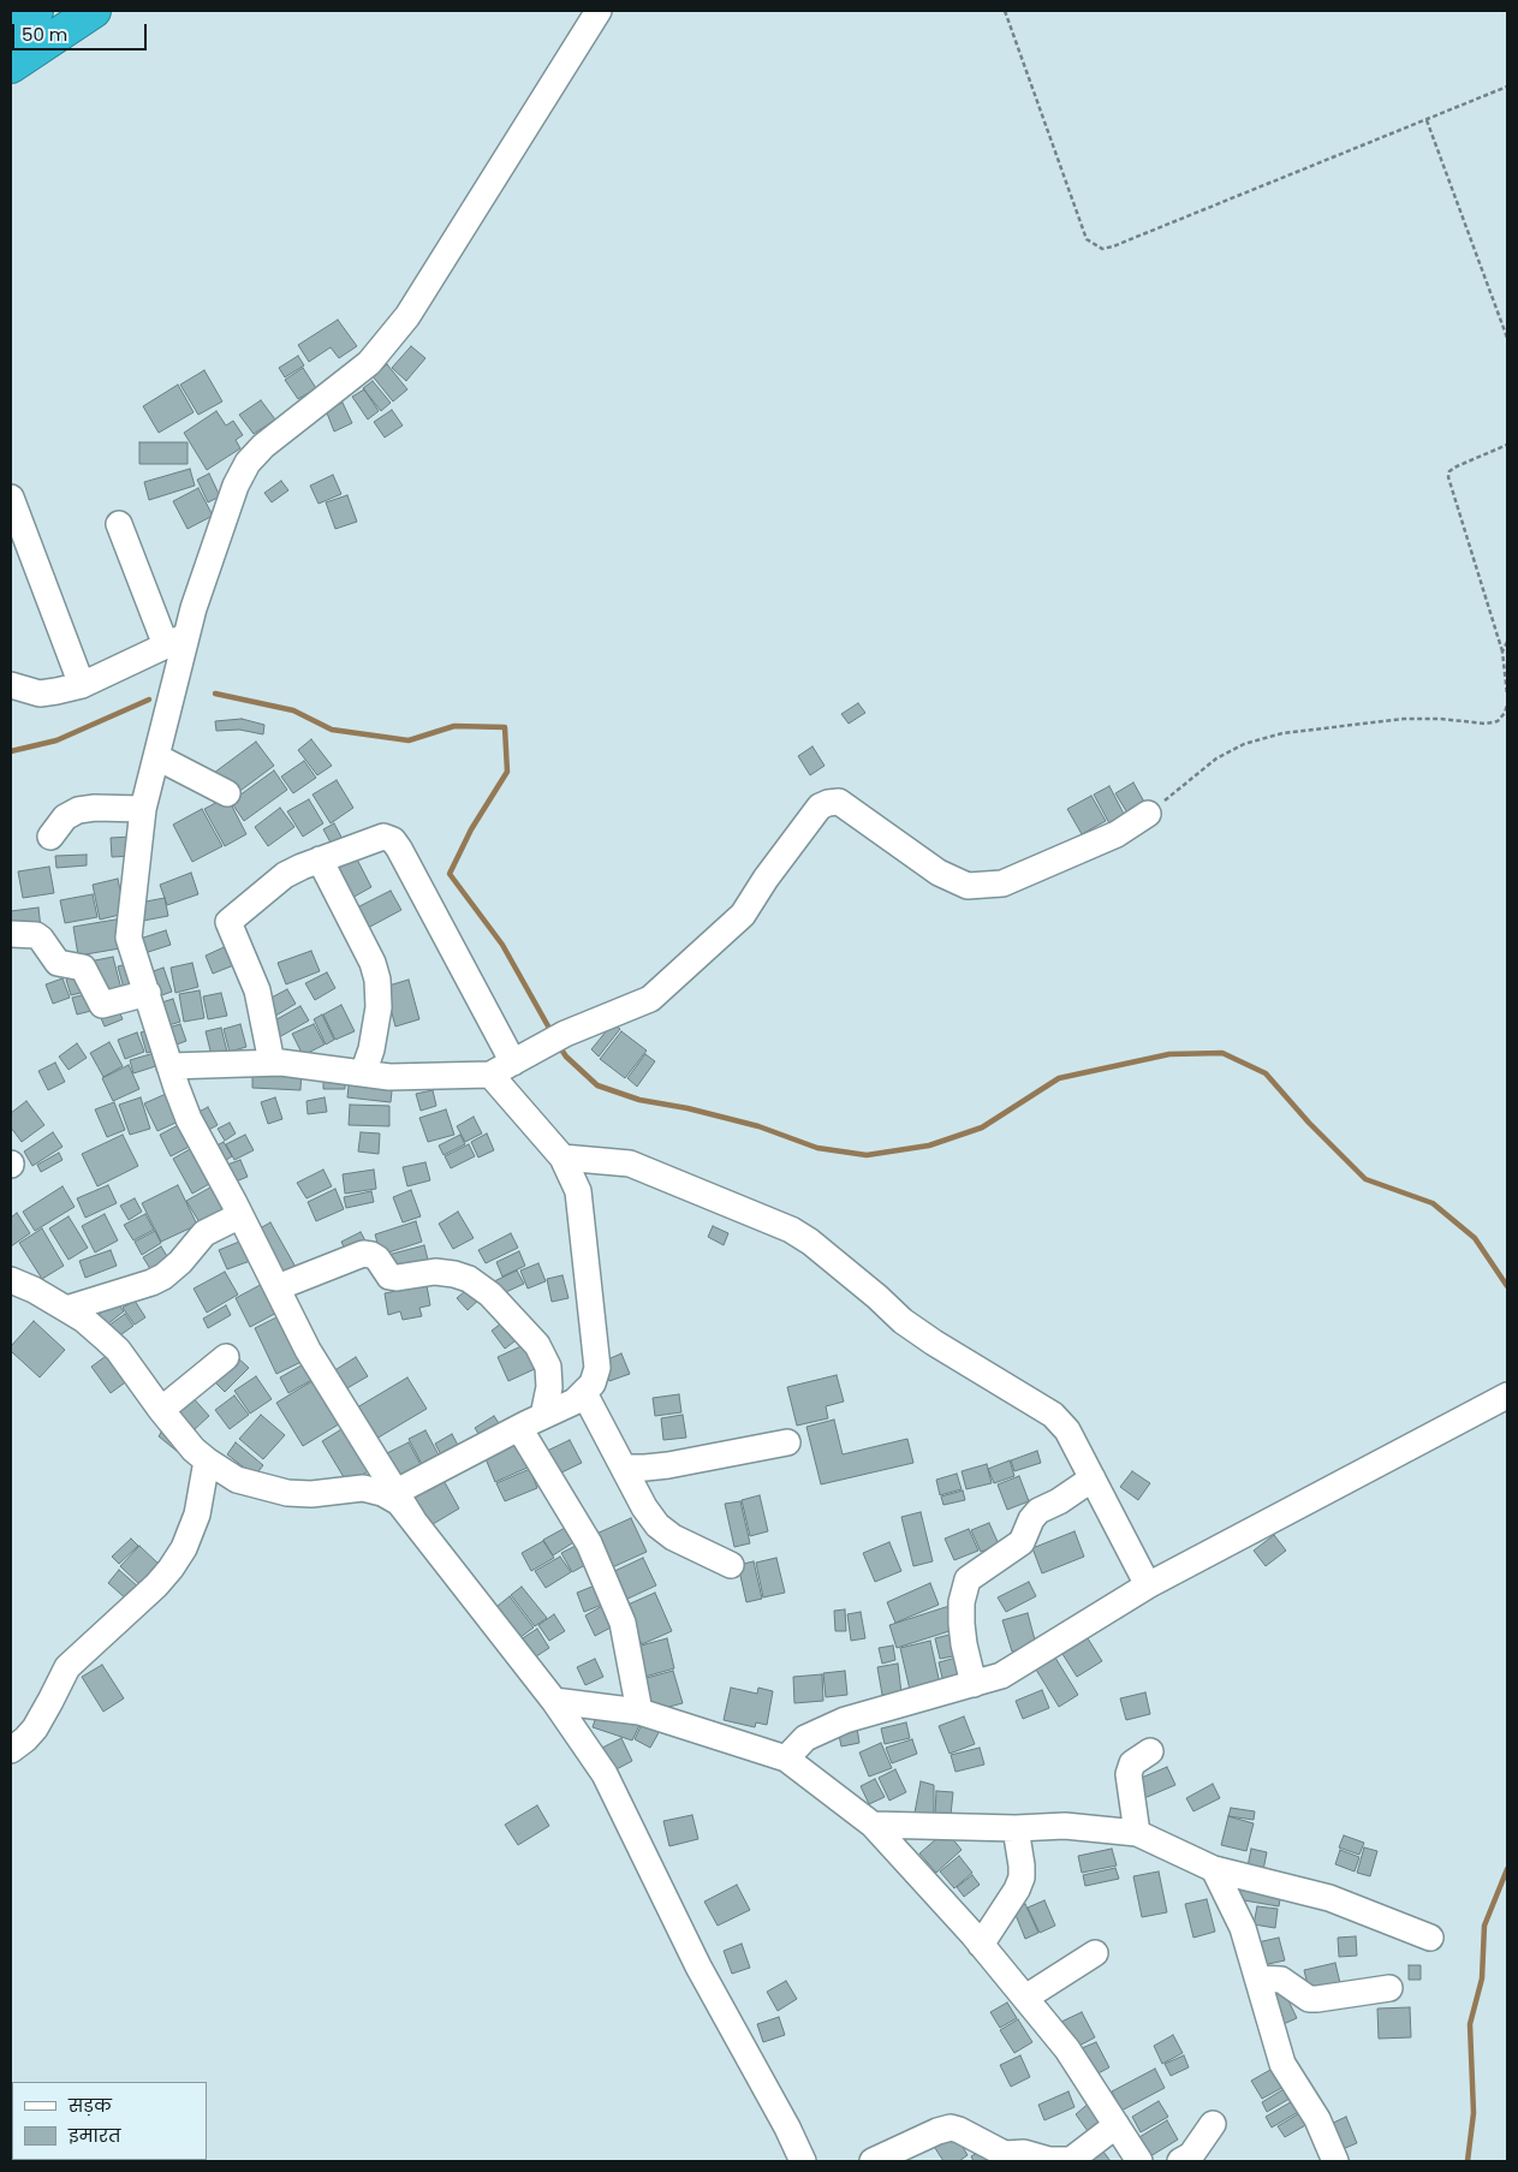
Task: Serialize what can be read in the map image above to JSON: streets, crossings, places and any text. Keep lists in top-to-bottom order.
{
  "legend": ["सड़क", "इमारत"],
  "scale_bar": "50 m"
}
